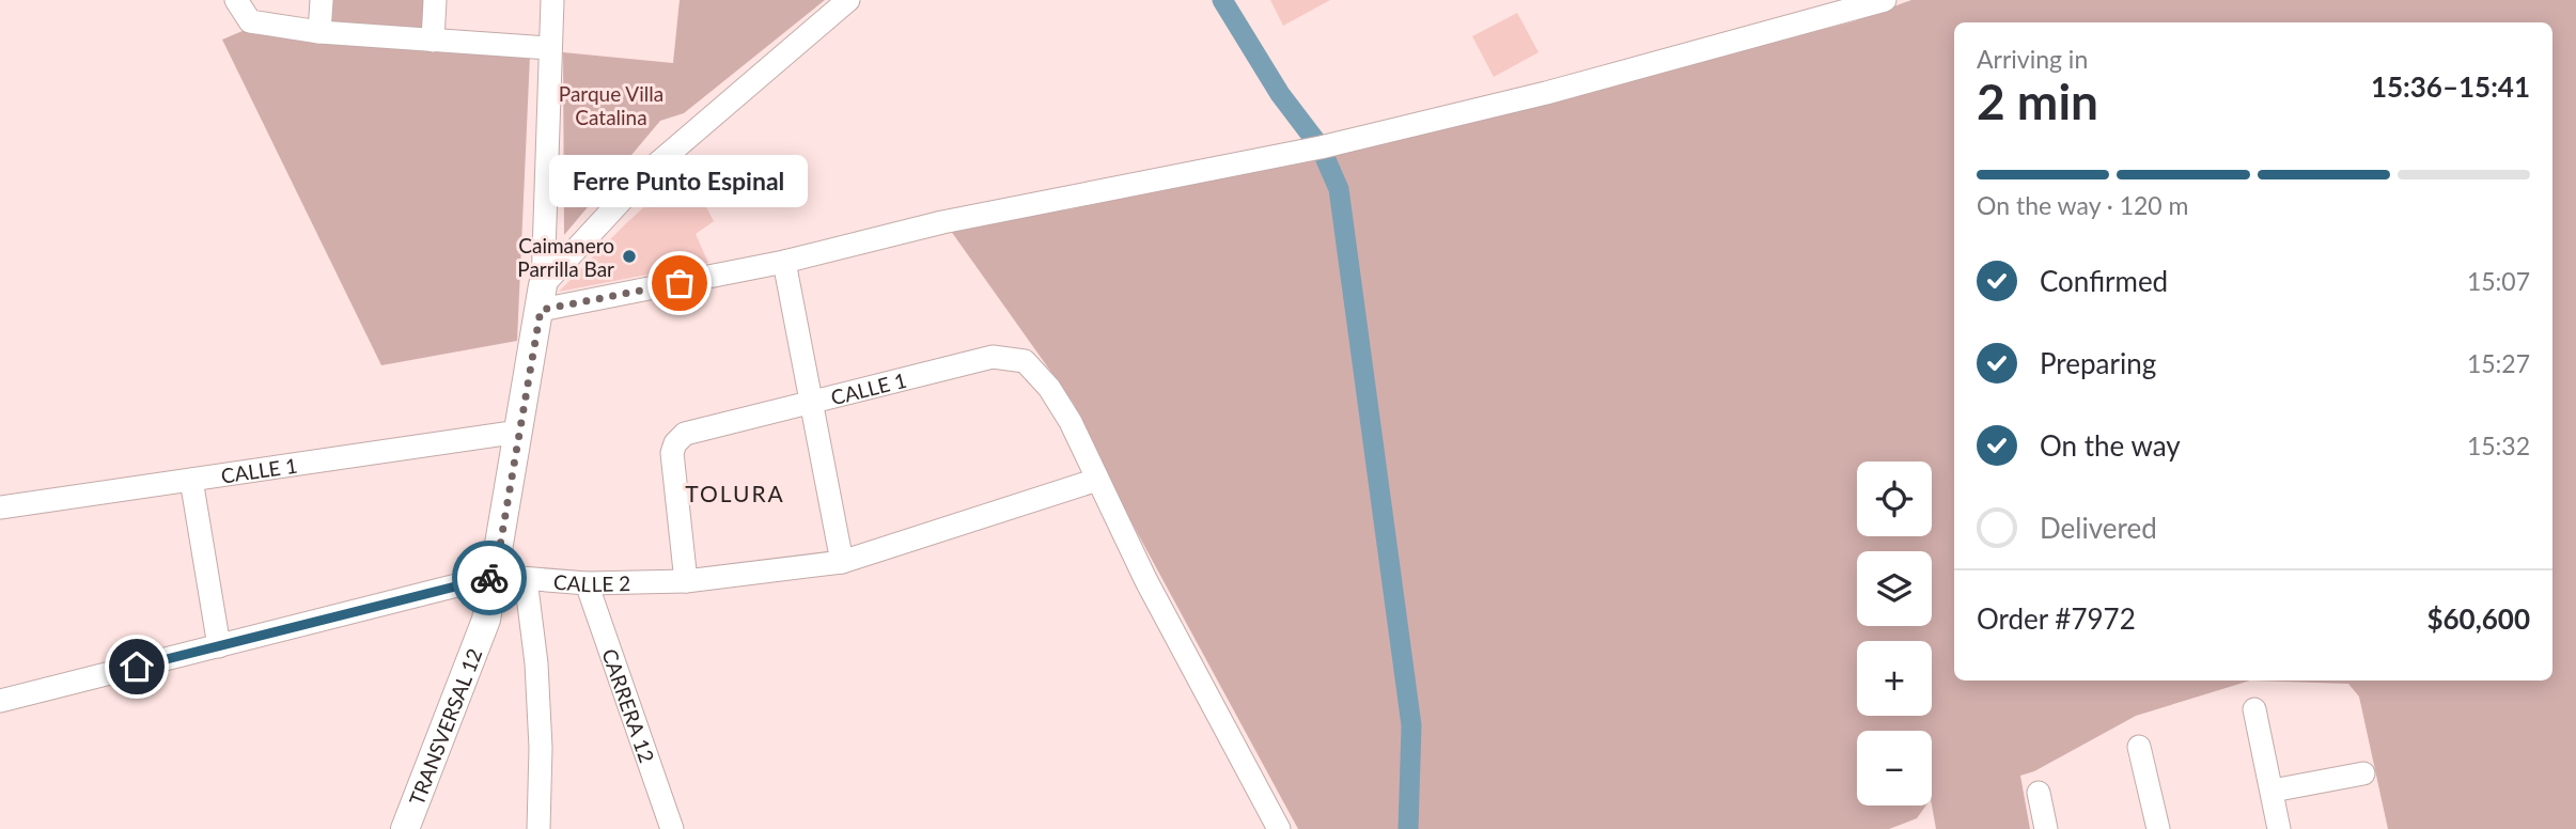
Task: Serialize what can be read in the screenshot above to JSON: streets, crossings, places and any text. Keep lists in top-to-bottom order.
{
  "streets": {
    "street": [
      "CALLE 1",
      "CALLE 2",
      "CARRERA 12",
      "TRANSVERSAL 12"
    ]
  },
  "crossings": [
    ["CALLE 1", "CALLE 2"],
    ["CALLE 1", "TRANSVERSAL 12"],
    ["CALLE 2", "CARRERA 12"],
    ["CALLE 2", "TRANSVERSAL 12"]
  ],
  "districts": ["TOLURA"],
  "parks": ["Parque Villa Catalina"],
  "places": ["Caimanero Parrilla Bar", "Ferre Punto Espinal"],
  "page": {
    "heading": ["2 min", "Arriving in", "15:36–15:41"],
    "panel": ["Order #7972", "$60,600"],
    "bar": "On the way · 120 m",
    "bubble": "Ferre Punto Espinal",
    "list": [
      ["Confirmed", "15:07"],
      ["Preparing", "15:27"],
      ["On the way", "15:32"],
      "Delivered"
    ],
    "map_buttons": ["+", "−"]
  }
}
